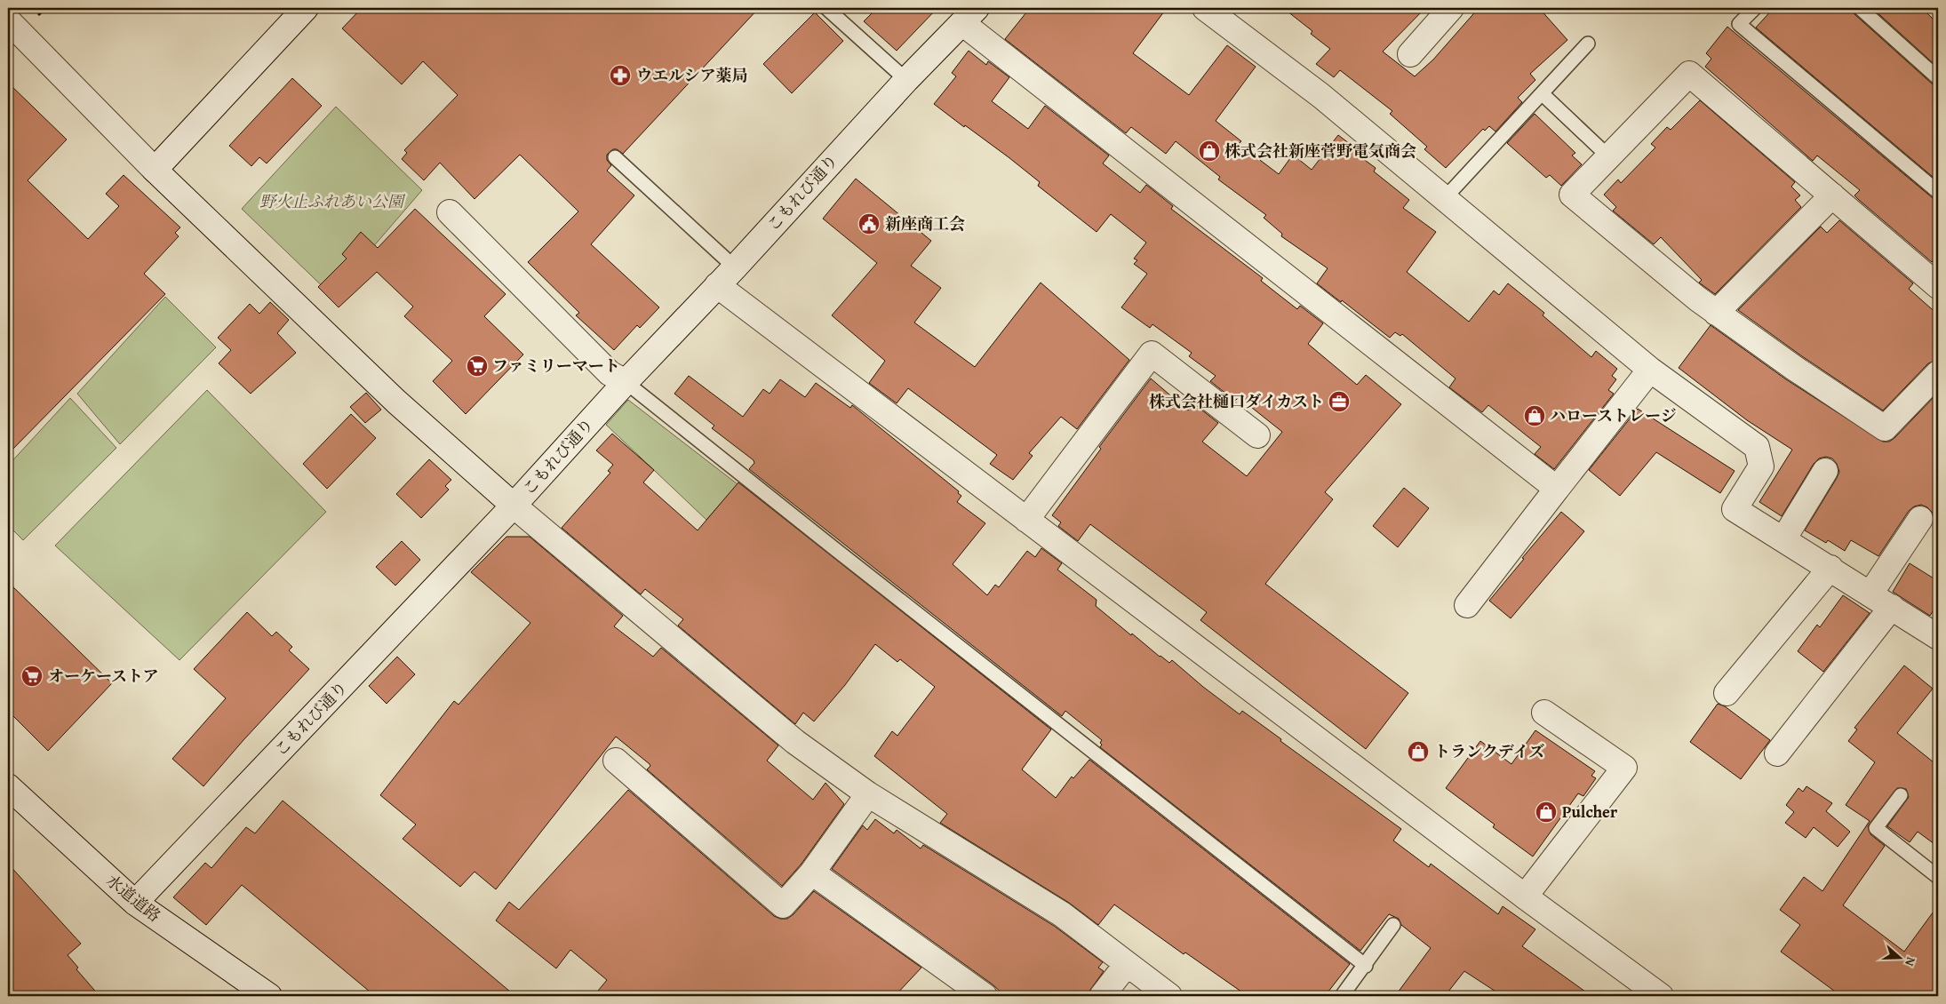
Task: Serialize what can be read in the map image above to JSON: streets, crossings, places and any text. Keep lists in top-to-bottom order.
{
  "streets": {
    "street": ["こもれび通り", "水道道路"]
  },
  "crossings": [
    ["こもれび通り", "水道道路"]
  ],
  "parks": ["野火止ふれあい公園"],
  "places": {
    "pharmacy": ["ウエルシア薬局"],
    "shop": [
      "株式会社新座菅野電気商会",
      "ハローストレージ",
      "トランクデイズ",
      "Pulcher"
    ],
    "public building": ["新座商工会"],
    "supermarket": ["ファミリーマート", "オーケーストア"],
    "office": ["株式会社樋口ダイカスト"]
  },
  "north": "right"
}
